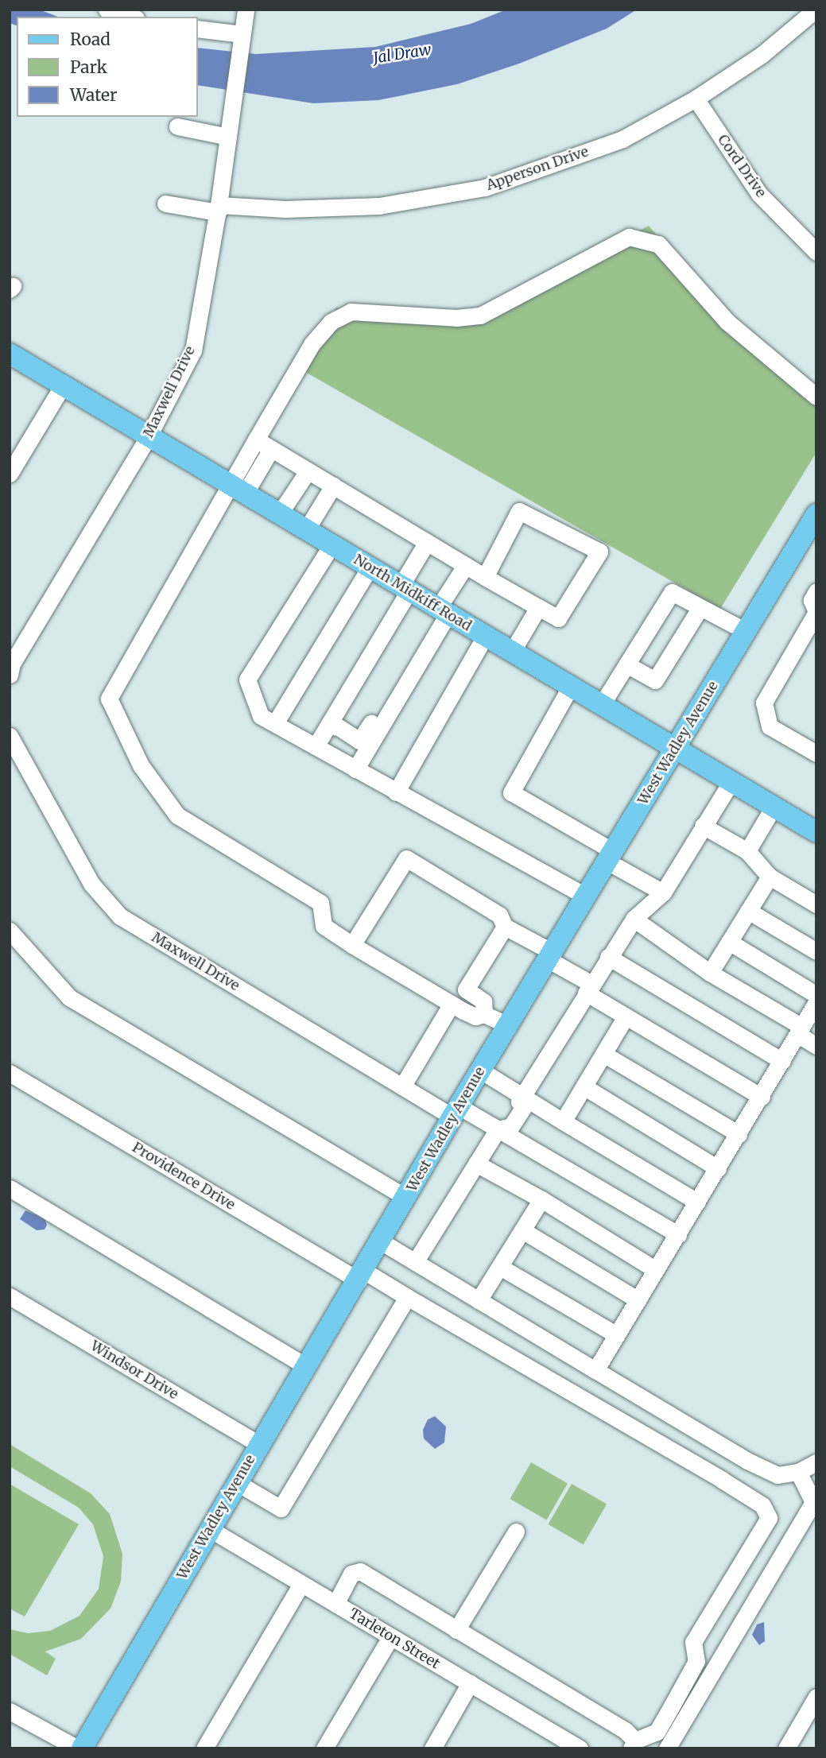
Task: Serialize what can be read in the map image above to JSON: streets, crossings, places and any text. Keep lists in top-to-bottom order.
{
  "streets": {
    "main road": ["North Midkiff Road", "West Wadley Avenue"],
    "street": [
      "Cord Drive",
      "Apperson Drive",
      "Maxwell Drive",
      "Providence Drive",
      "Windsor Drive",
      "Tarleton Street"
    ]
  },
  "crossings": [
    ["Cord Drive", "Apperson Drive"],
    ["Apperson Drive", "Maxwell Drive"],
    ["Maxwell Drive", "North Midkiff Road"],
    ["Maxwell Drive", "West Wadley Avenue"],
    ["North Midkiff Road", "West Wadley Avenue"],
    ["West Wadley Avenue", "Providence Drive"],
    ["West Wadley Avenue", "Windsor Drive"],
    ["West Wadley Avenue", "Tarleton Street"]
  ],
  "water": ["Jal Draw"],
  "legend": ["Road", "Park", "Water"]
}
